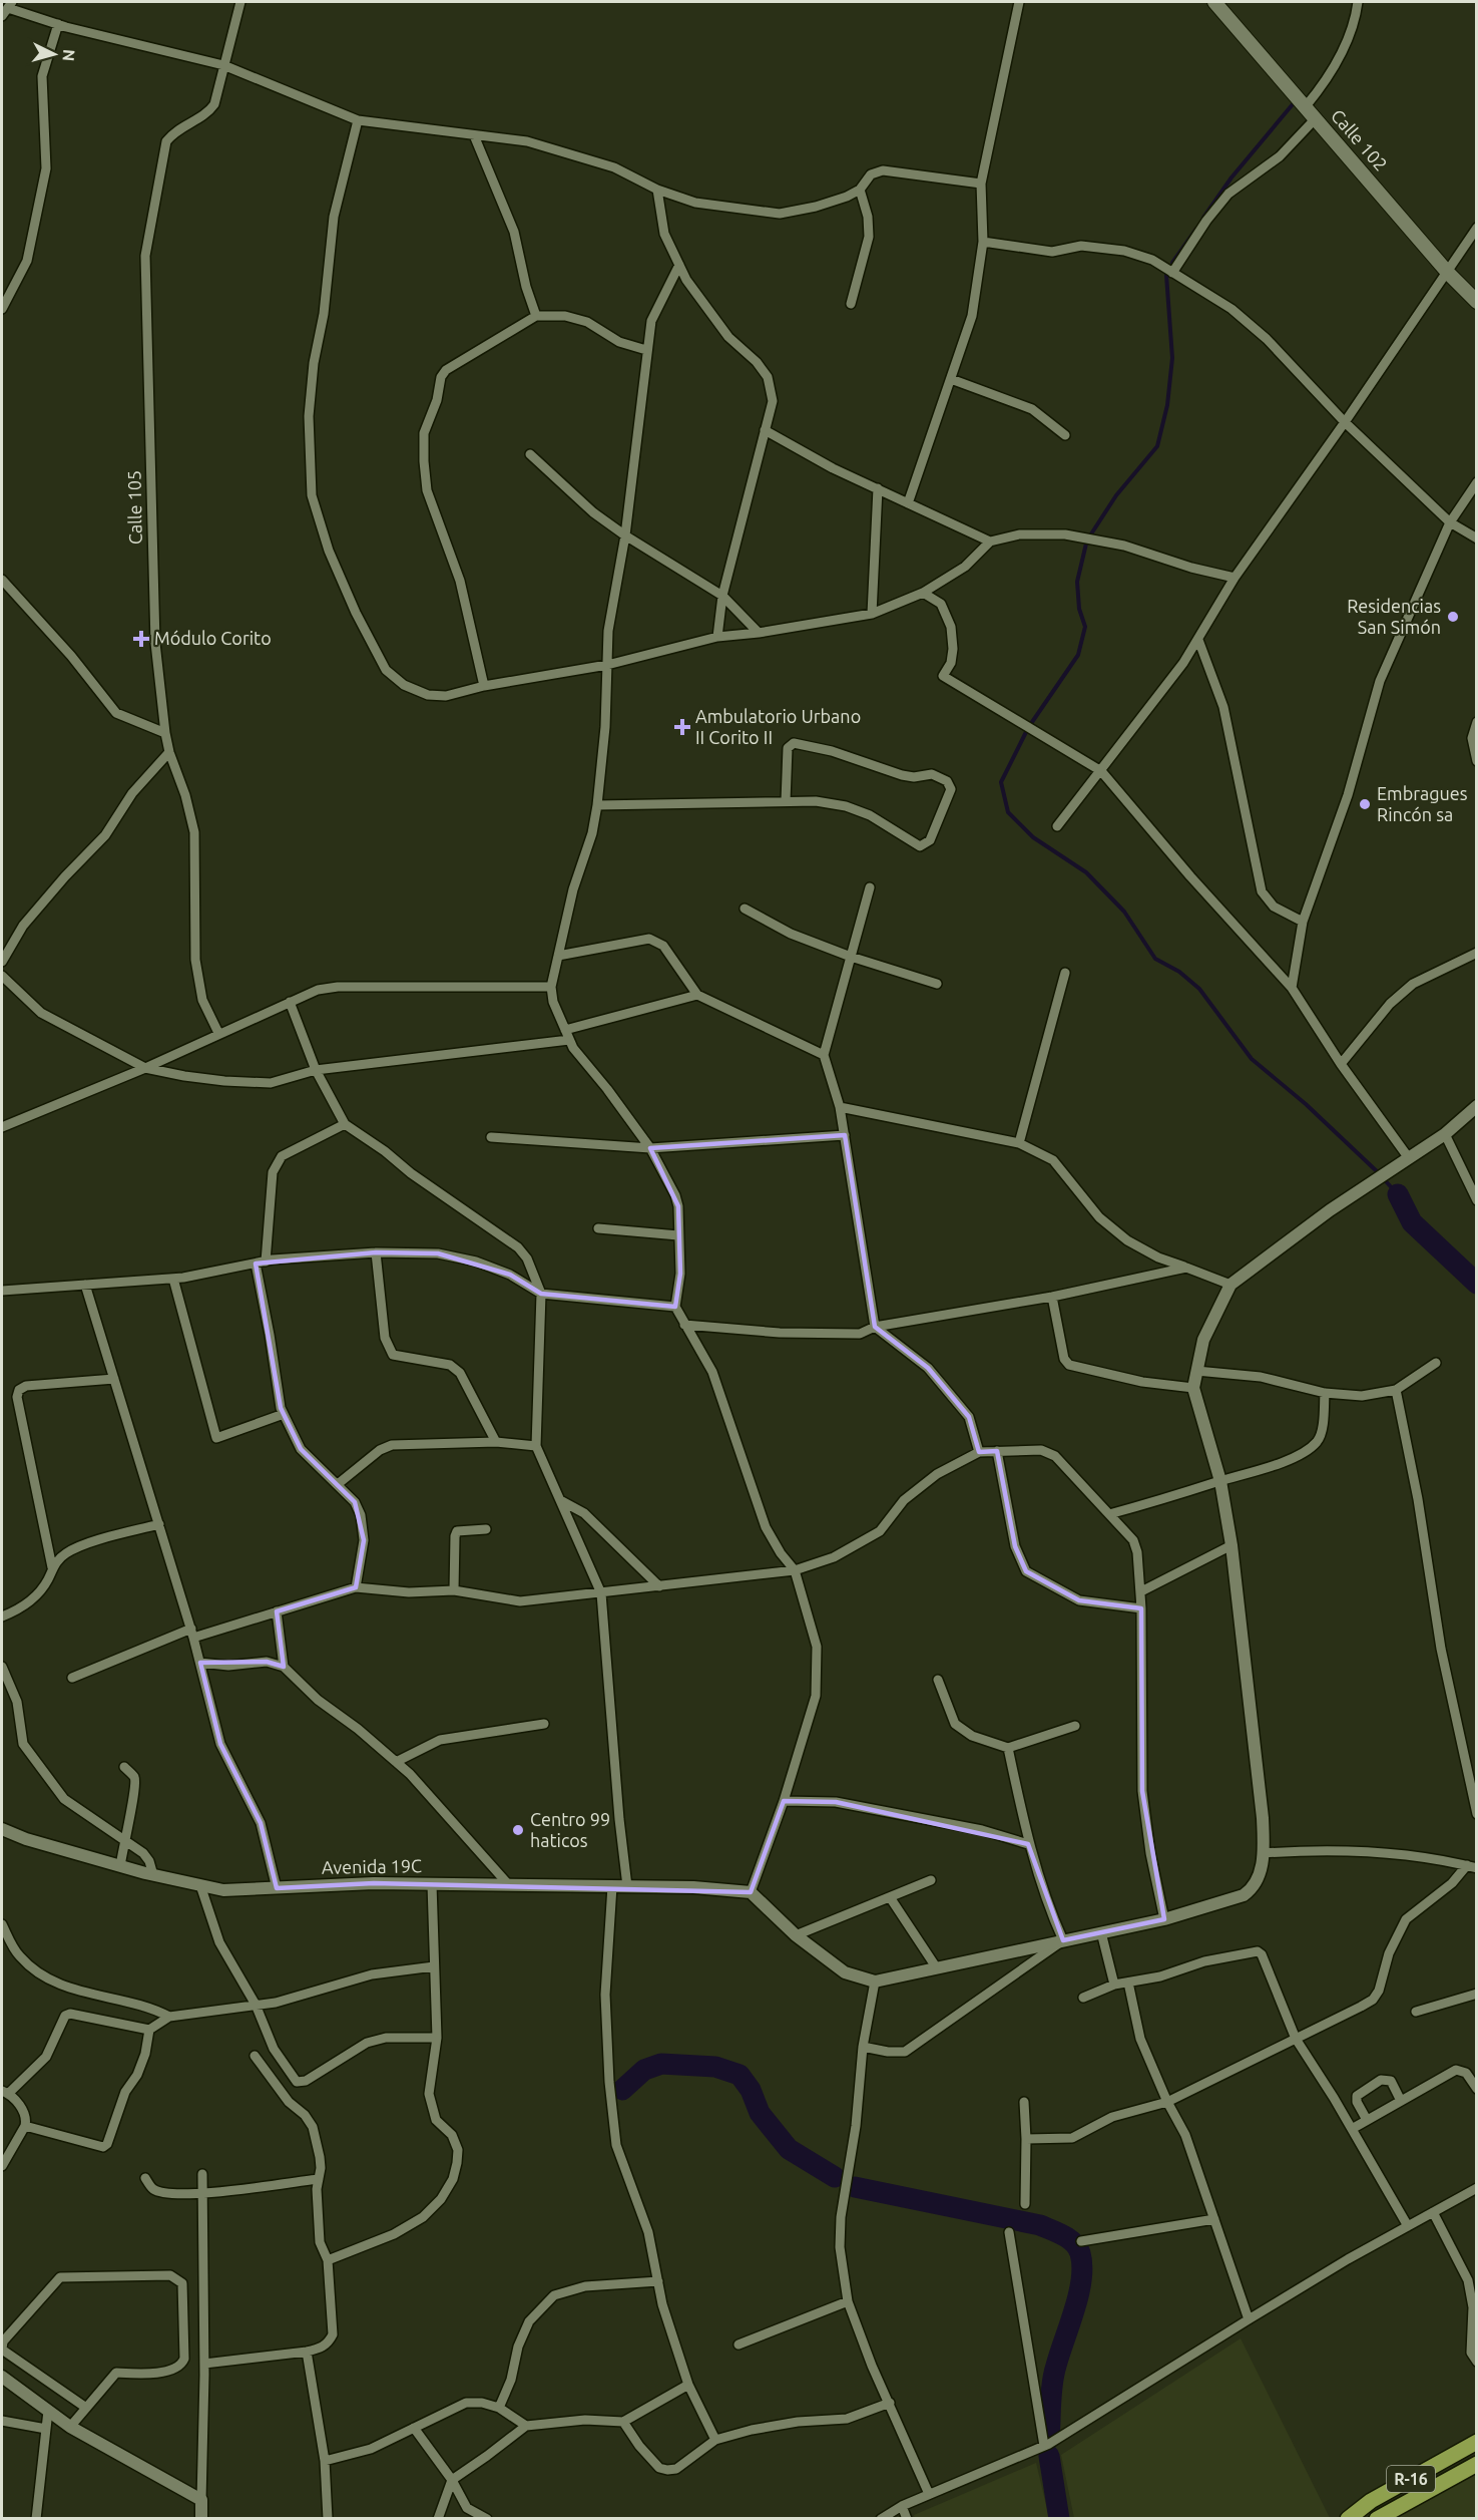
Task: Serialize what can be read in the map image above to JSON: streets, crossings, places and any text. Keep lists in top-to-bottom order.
{
  "streets": {
    "main road": ["Calle 102", "R-16"],
    "street": ["Calle 105", "Avenida 19C"]
  },
  "places": {
    "other": ["Residencias San Simón", "Embragues Rincón sa", "Centro 99 haticos"],
    "health": ["Módulo Corito", "Ambulatorio Urbano II Corito II"]
  },
  "north": "right"
}
